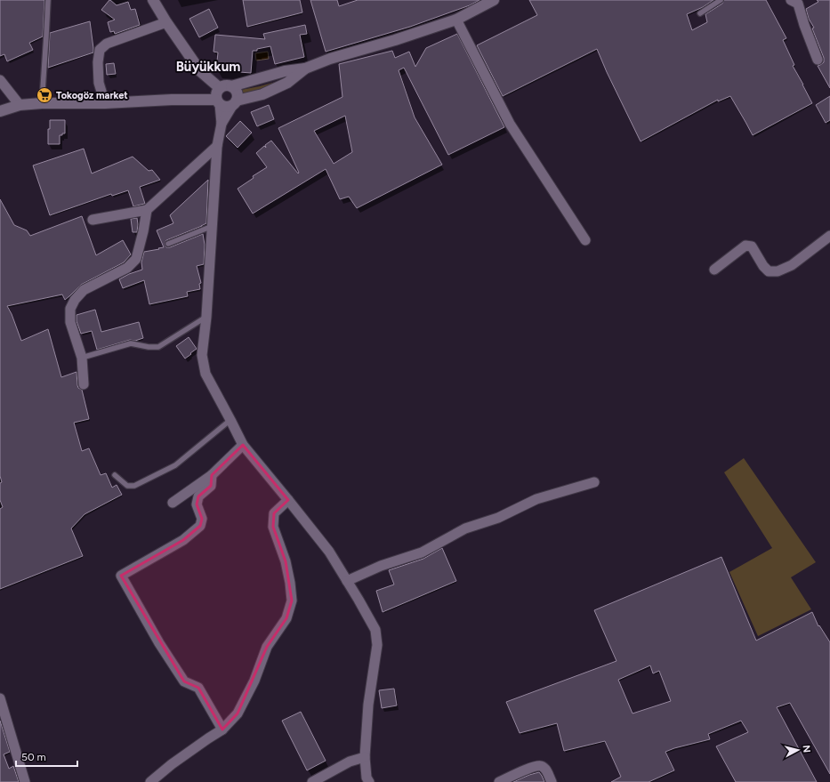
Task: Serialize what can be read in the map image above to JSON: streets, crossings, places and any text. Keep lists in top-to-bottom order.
{
  "districts": ["Büyükkum"],
  "places": {
    "supermarket": ["Tokogöz market"]
  },
  "scale_bar": "50 m",
  "north": "right"
}
